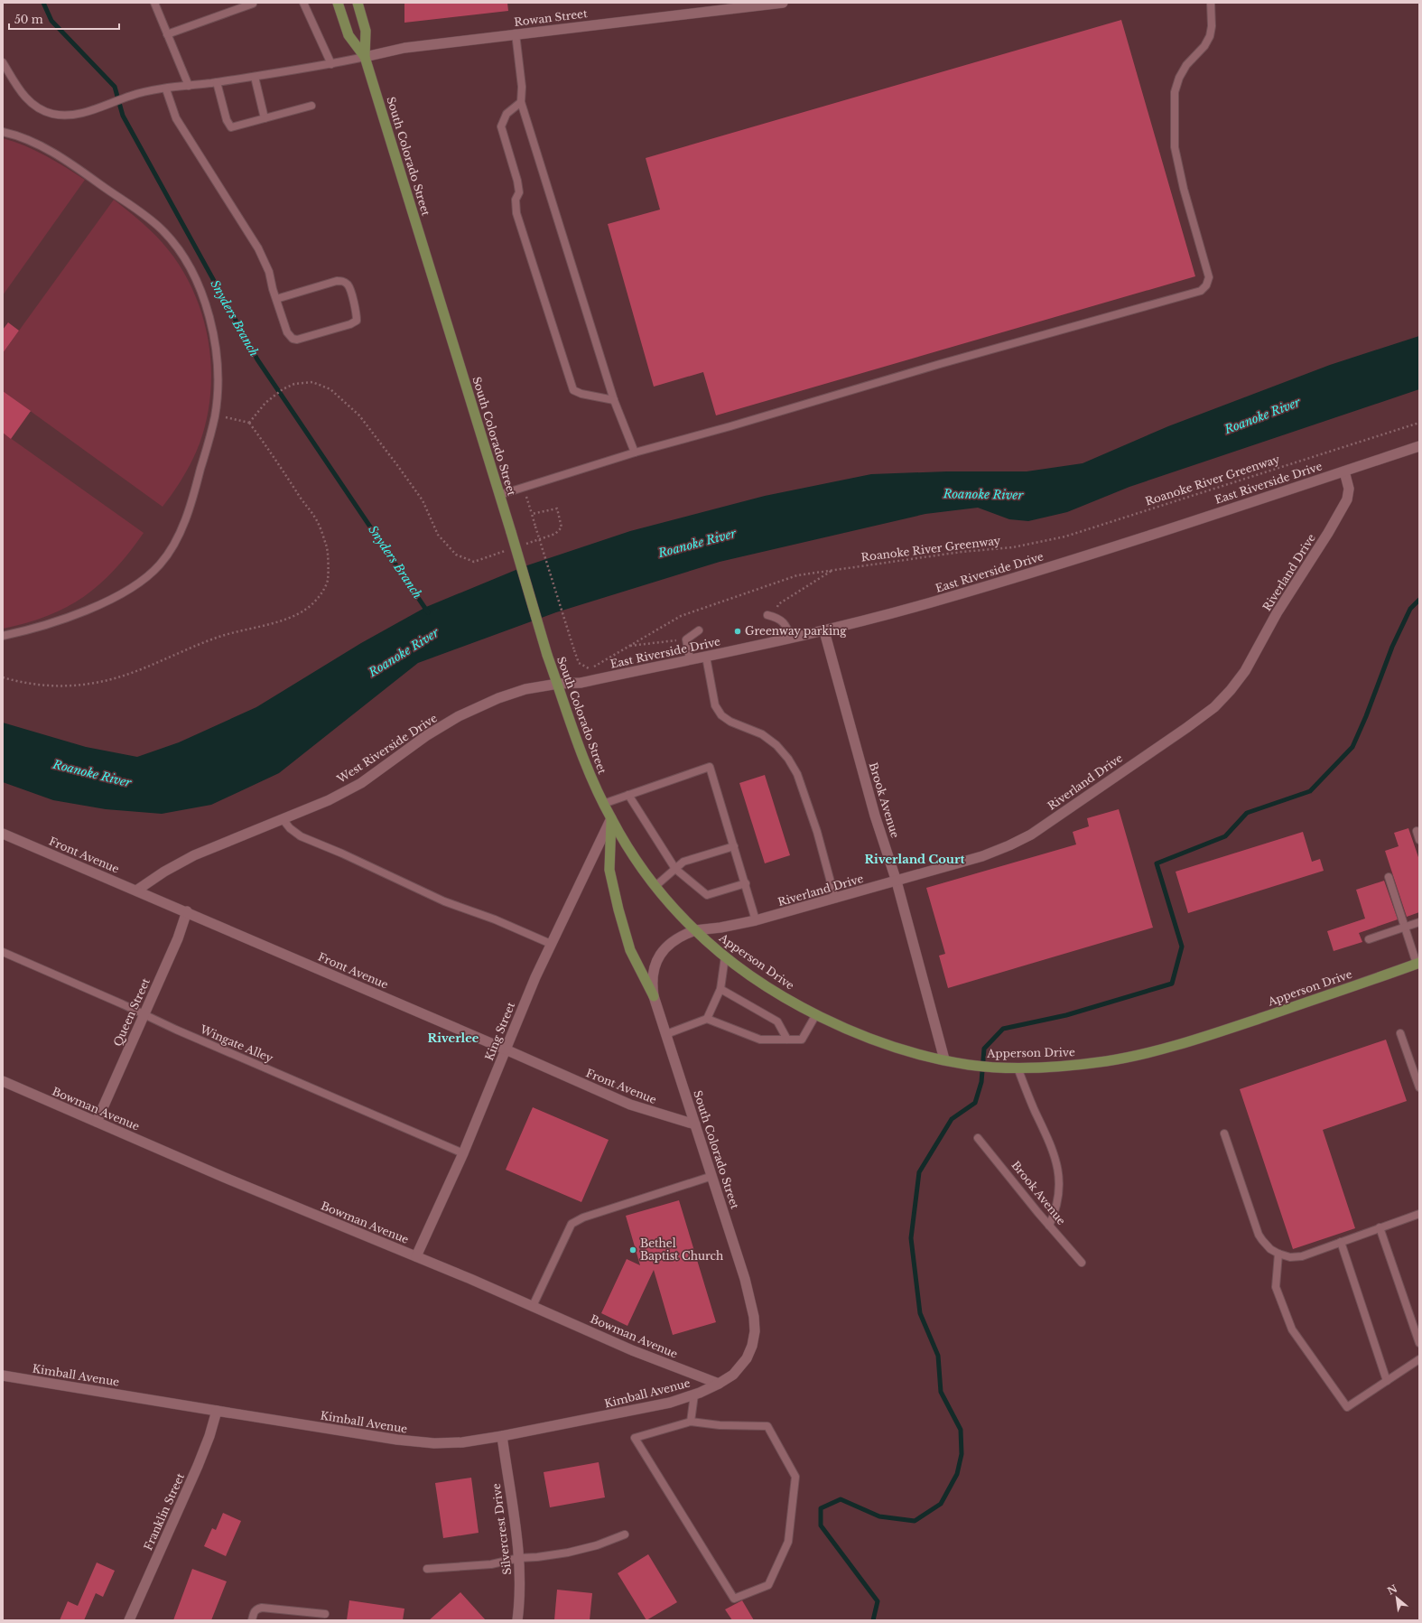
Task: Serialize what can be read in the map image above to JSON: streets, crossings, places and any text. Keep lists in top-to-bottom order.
{
  "streets": {
    "main road": ["South Colorado Street", "Apperson Drive"],
    "street": [
      "Rowan Street",
      "East Riverside Drive",
      "Riverland Drive",
      "West Riverside Drive",
      "Brook Avenue",
      "Front Avenue",
      "Queen Street",
      "King Street",
      "Bowman Avenue",
      "Kimball Avenue",
      "Franklin Street",
      "Silvercrest Drive"
    ],
    "lane": ["Wingate Alley"],
    "path": ["Roanoke River Greenway"]
  },
  "crossings": [
    ["Rowan Street", "South Colorado Street"],
    ["South Colorado Street", "East Riverside Drive"],
    ["South Colorado Street", "Riverland Drive"],
    ["South Colorado Street", "West Riverside Drive"],
    ["South Colorado Street", "Front Avenue"],
    ["South Colorado Street", "Apperson Drive"],
    ["South Colorado Street", "King Street"],
    ["South Colorado Street", "Bowman Avenue"],
    ["South Colorado Street", "Kimball Avenue"],
    ["East Riverside Drive", "Riverland Drive"],
    ["East Riverside Drive", "West Riverside Drive"],
    ["East Riverside Drive", "Brook Avenue"],
    ["Riverland Drive", "Brook Avenue"],
    ["Riverland Drive", "Apperson Drive"],
    ["West Riverside Drive", "Front Avenue"],
    ["Brook Avenue", "Apperson Drive"],
    ["Front Avenue", "Queen Street"],
    ["Front Avenue", "King Street"],
    ["Apperson Drive", "King Street"],
    ["Queen Street", "Wingate Alley"],
    ["Queen Street", "Bowman Avenue"],
    ["King Street", "Wingate Alley"],
    ["King Street", "Bowman Avenue"],
    ["Bowman Avenue", "Kimball Avenue"],
    ["Kimball Avenue", "Franklin Street"],
    ["Kimball Avenue", "Silvercrest Drive"]
  ],
  "districts": ["Riverland Court", "Riverlee"],
  "water": ["Snyders Branch", "Roanoke River"],
  "places": ["Greenway parking", "Bethel Baptist Church"],
  "scale_bar": "50 m",
  "north": "top left"
}
